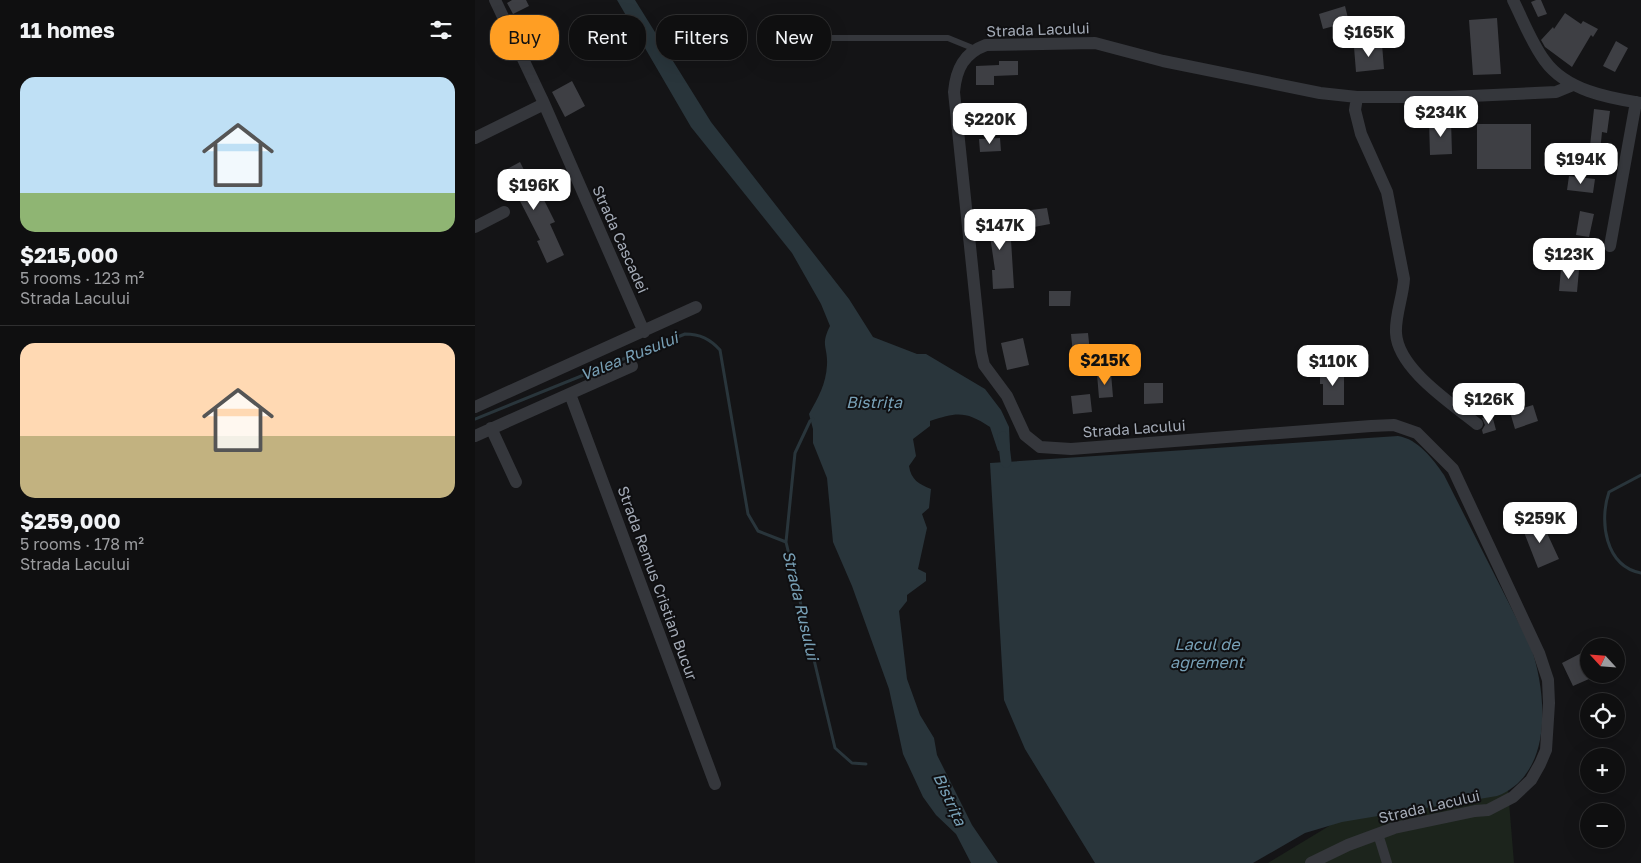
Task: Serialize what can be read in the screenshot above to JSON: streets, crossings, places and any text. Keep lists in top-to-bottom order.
{
  "streets": {
    "street": ["Strada Lacului", "Strada Cascadei", "Strada Remus Cristian Bucur"]
  },
  "water": [
    "Valea Rusului",
    "Bistrița",
    "Strada Rusului",
    "Lacul de agrement"
  ],
  "north": "top left",
  "page": {
    "heading": "11 homes",
    "chip": [
      "Buy",
      "Rent",
      "Filters",
      "New"
    ],
    "price": [
      "$165K",
      "$234K",
      "$220K",
      "$194K",
      "$196K",
      "$147K",
      "$123K",
      "$215K",
      "$110K",
      "$126K",
      "$259K"
    ],
    "list": [
      {
        "name": "$215,000",
        "note": "5 rooms · 123 m² · Strada Lacului"
      },
      {
        "name": "$259,000",
        "note": "5 rooms · 178 m² · Strada Lacului"
      }
    ],
    "map_buttons": ["+", "−"]
  }
}
